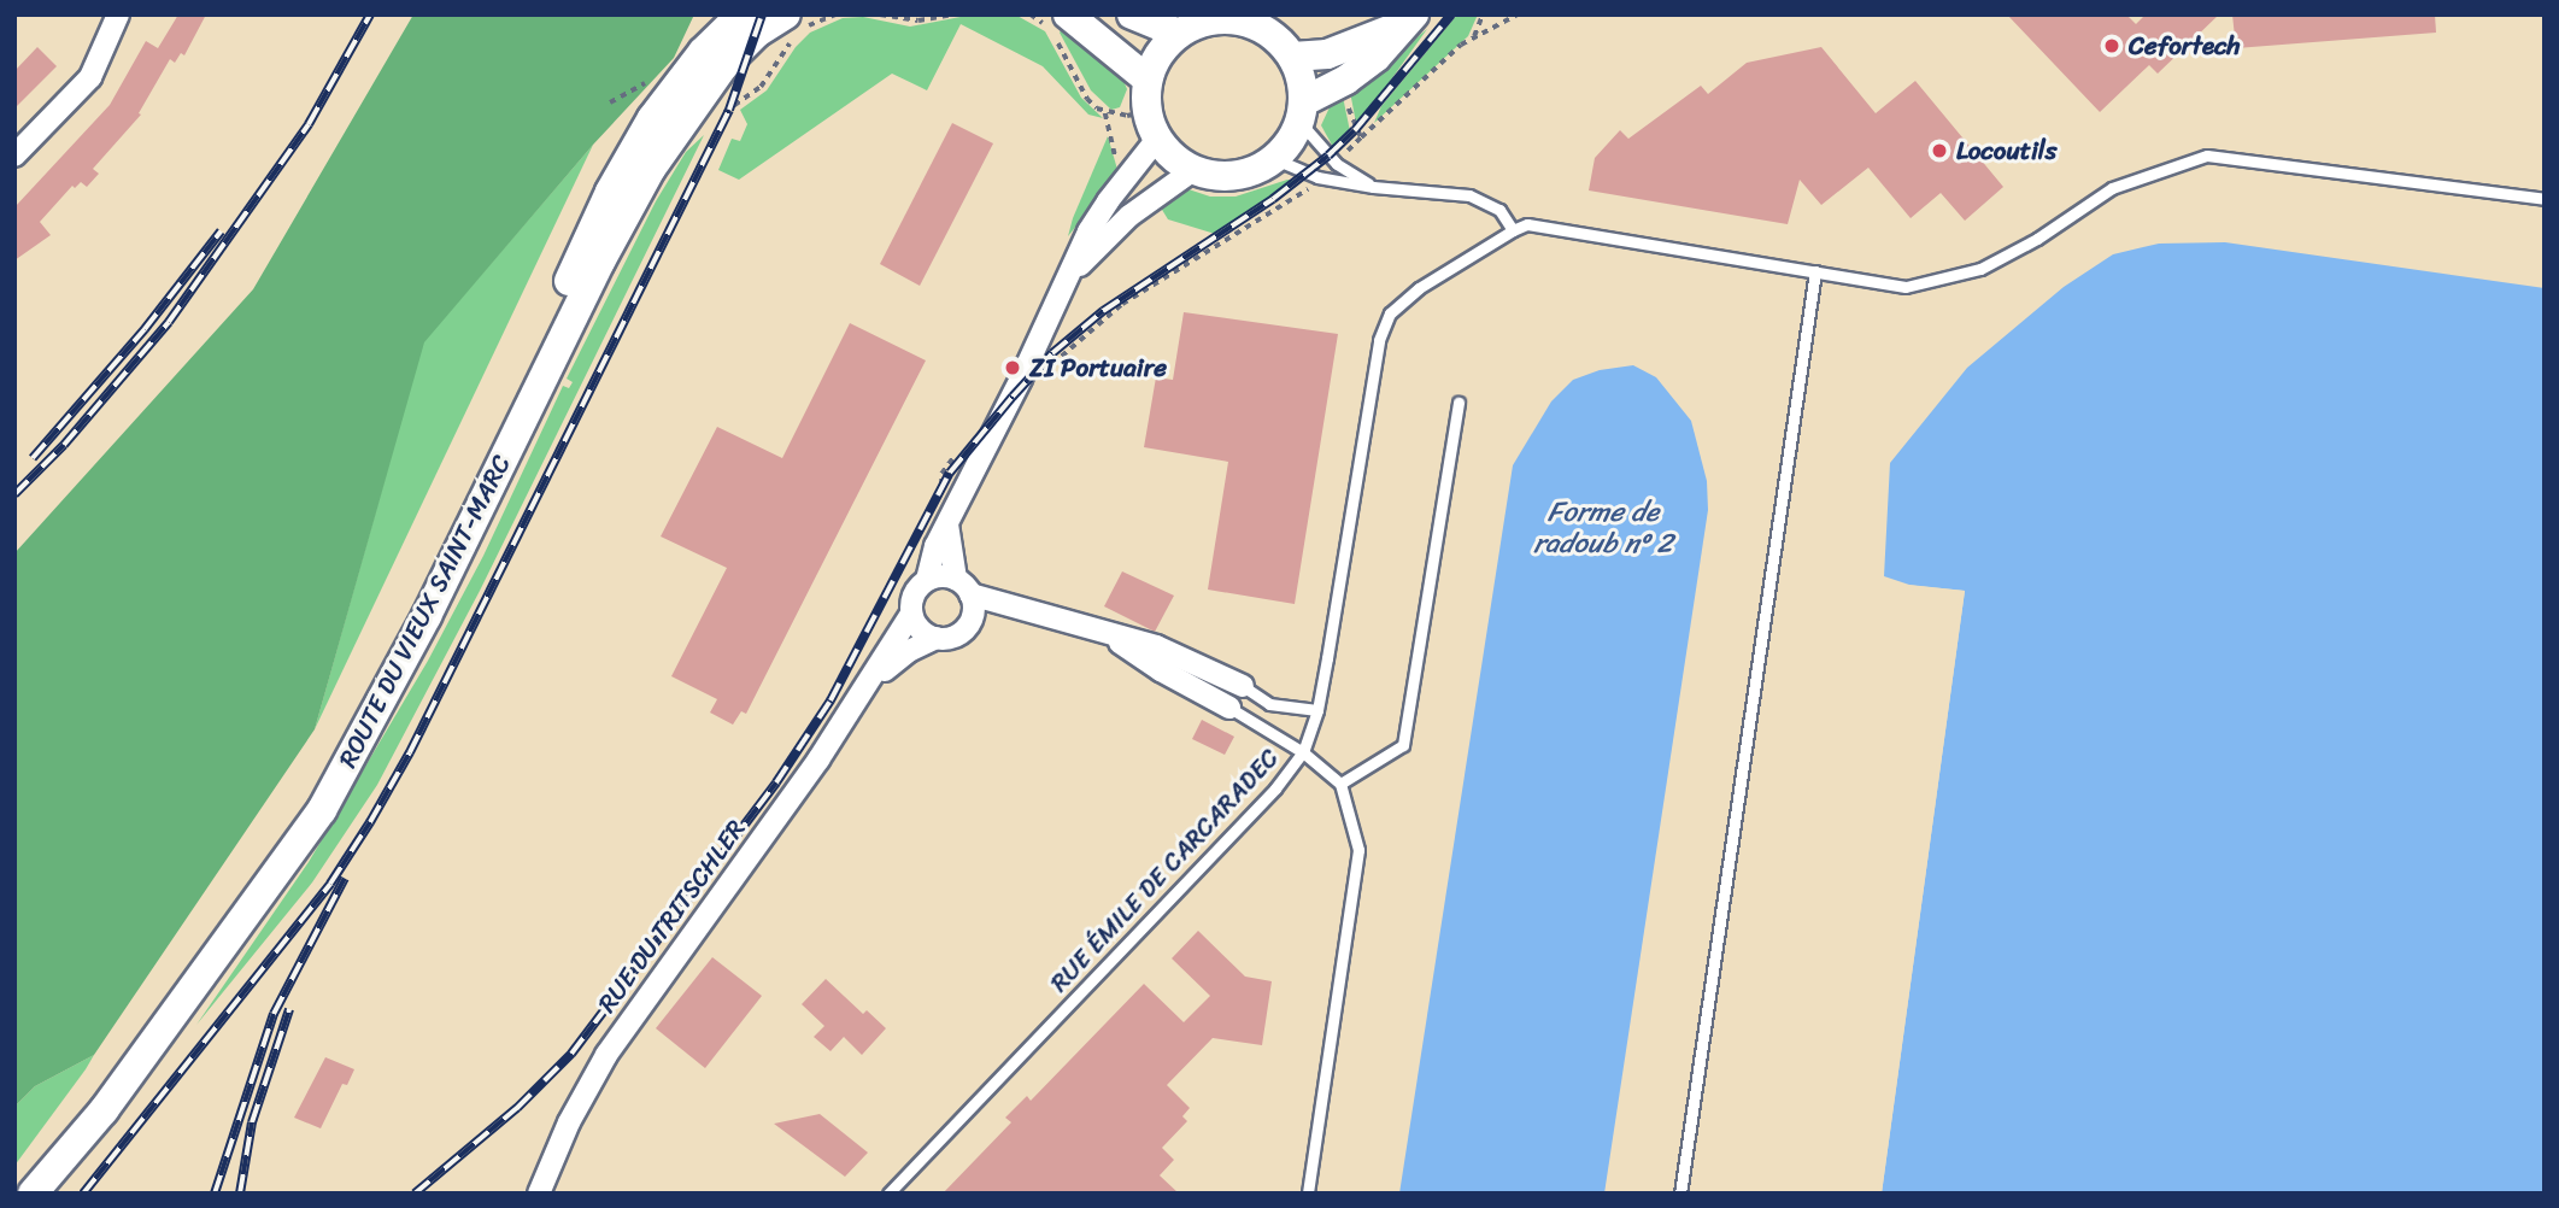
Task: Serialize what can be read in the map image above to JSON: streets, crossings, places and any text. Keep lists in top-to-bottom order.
{
  "streets": {
    "main road": ["ROUTE DU VIEUX SAINT-MARC"],
    "street": ["RUE DU TRITSCHLER"],
    "lane": ["RUE ÉMILE DE CARCARADEC"]
  },
  "water": ["Forme de radoub nº 2"],
  "places": ["Cefortech", "Locoutils", "ZI Portuaire"]
}
